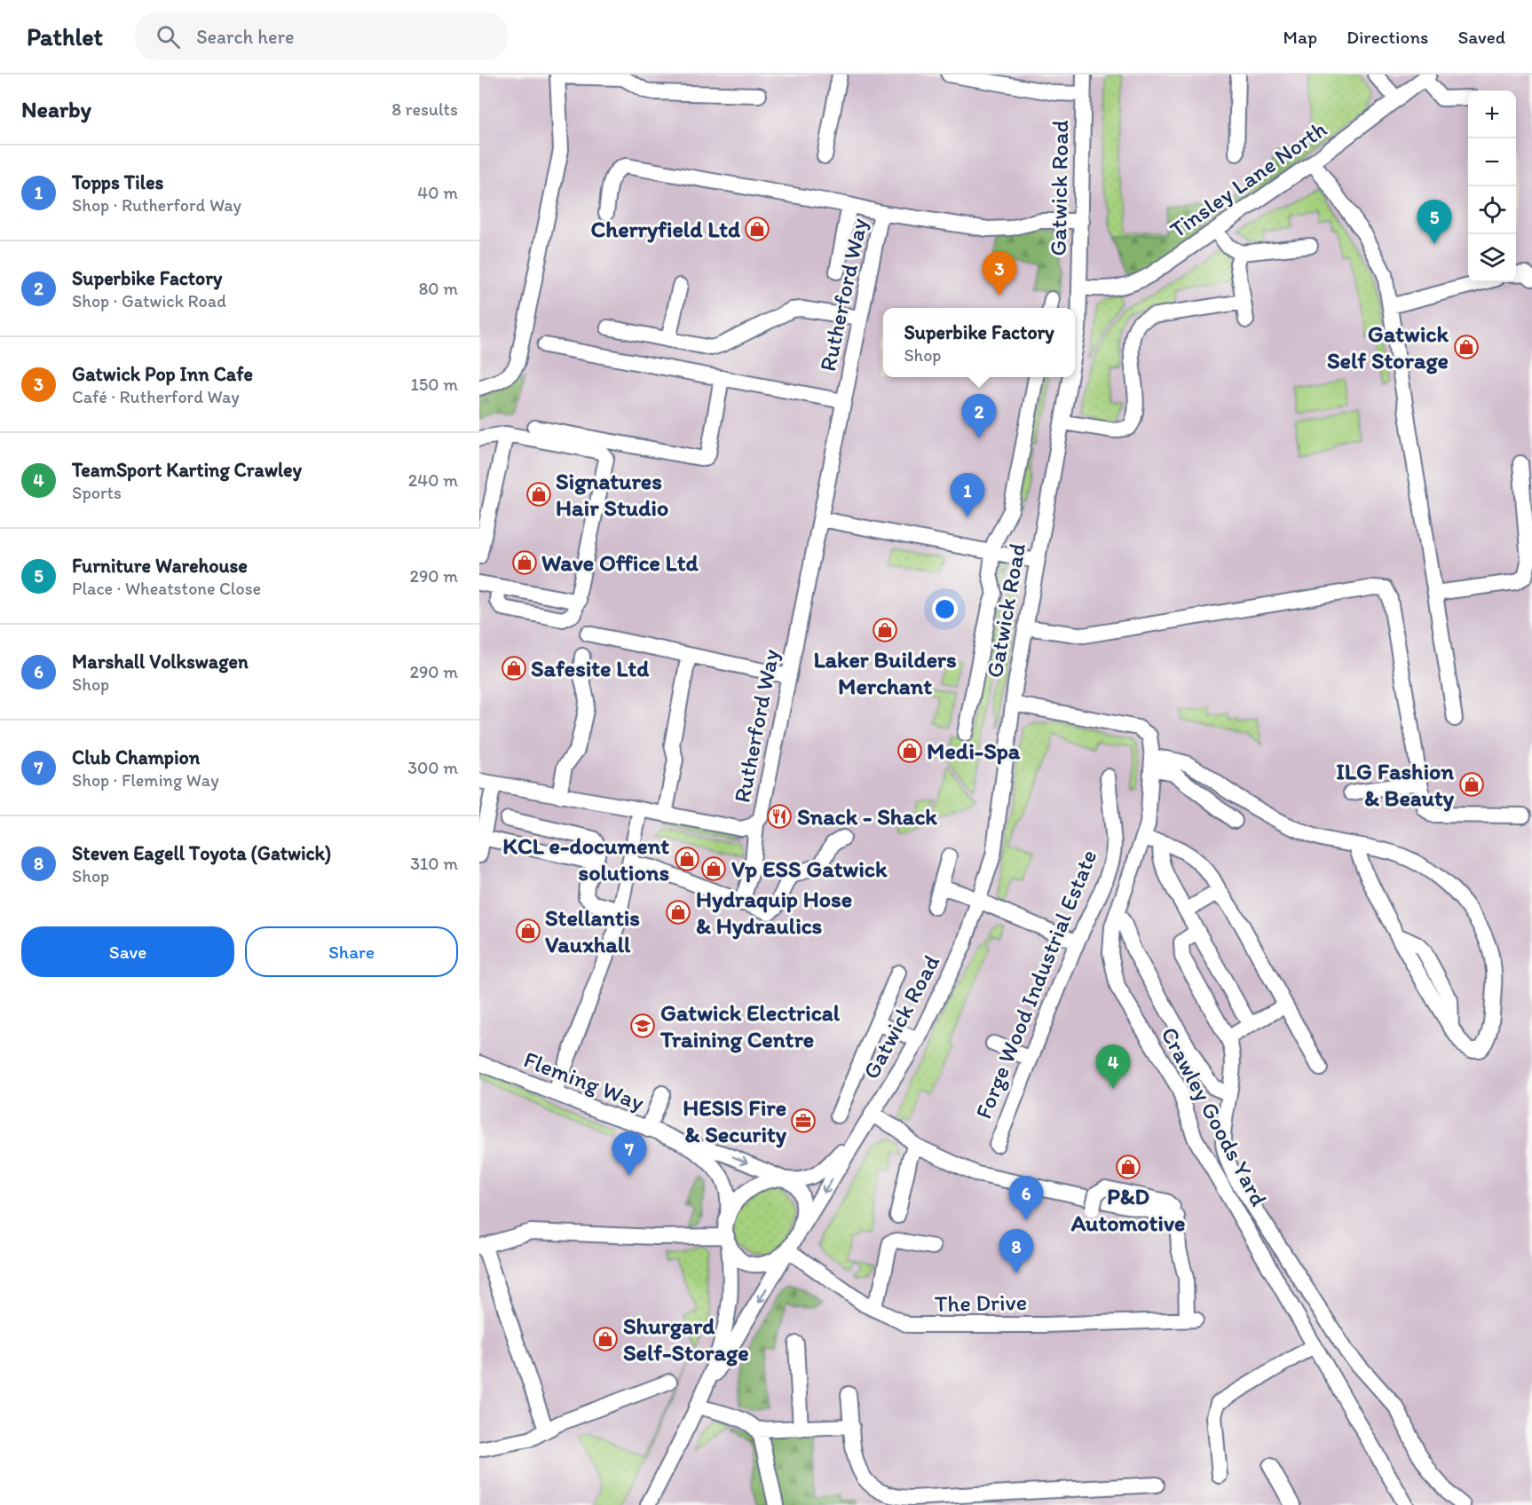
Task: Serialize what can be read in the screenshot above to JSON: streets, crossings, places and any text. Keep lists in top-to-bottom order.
{
  "streets": {
    "street": [
      "Tinsley Lane North",
      "Gatwick Road",
      "Rutherford Way",
      "Forge Wood Industrial Estate",
      "Fleming Way",
      "Crawley Goods Yard",
      "The Drive"
    ]
  },
  "crossings": [
    ["Tinsley Lane North", "Gatwick Road"],
    ["Gatwick Road", "Rutherford Way"],
    ["Gatwick Road", "Fleming Way"],
    ["Gatwick Road", "Crawley Goods Yard"],
    ["Gatwick Road", "The Drive"],
    ["Fleming Way", "The Drive"]
  ],
  "places": {
    "shop": [
      "Cherryfield Ltd",
      "Gatwick Self Storage",
      "Signatures Hair Studio",
      "Wave Office Ltd",
      "Laker Builders Merchant",
      "Safesite Ltd",
      "Medi-Spa",
      "ILG Fashion & Beauty",
      "KCL e-document solutions",
      "Vp ESS Gatwick",
      "Hydraquip Hose & Hydraulics",
      "Stellantis Vauxhall",
      "P&D Automotive",
      "Shurgard Self-Storage"
    ],
    "restaurant": ["Snack - Shack"],
    "school or university": ["Gatwick Electrical Training Centre"],
    "office": ["HESIS Fire & Security"]
  },
  "page": {
    "header": "Pathlet",
    "search": "Search here",
    "nav": ["Map", "Directions", "Saved"],
    "heading": ["Nearby", "8 results"],
    "map_buttons": ["+", "−"],
    "list": [
      {
        "mark": "1",
        "name": "Topps Tiles",
        "note": "Shop · Rutherford Way",
        "value": "40 m"
      },
      {
        "mark": "2",
        "name": "Superbike Factory",
        "note": "Shop · Gatwick Road",
        "value": "80 m"
      },
      {
        "mark": "3",
        "name": "Gatwick Pop Inn Cafe",
        "note": "Café · Rutherford Way",
        "value": "150 m"
      },
      {
        "mark": "4",
        "name": "TeamSport Karting Crawley",
        "note": "Sports",
        "value": "240 m"
      },
      {
        "mark": "5",
        "name": "Furniture Warehouse",
        "note": "Place · Wheatstone Close",
        "value": "290 m"
      },
      {
        "mark": "6",
        "name": "Marshall Volkswagen",
        "note": "Shop",
        "value": "290 m"
      },
      {
        "mark": "7",
        "name": "Club Champion",
        "note": "Shop · Fleming Way",
        "value": "300 m"
      },
      {
        "mark": "8",
        "name": "Steven Eagell Toyota (Gatwick)",
        "note": "Shop",
        "value": "310 m"
      }
    ],
    "pins": [
      "5",
      "3",
      "2",
      "1",
      "4",
      "7",
      "6",
      "8"
    ],
    "popup": ["Superbike Factory", "Shop"],
    "buttons": ["Save", "Share"]
  }
}
